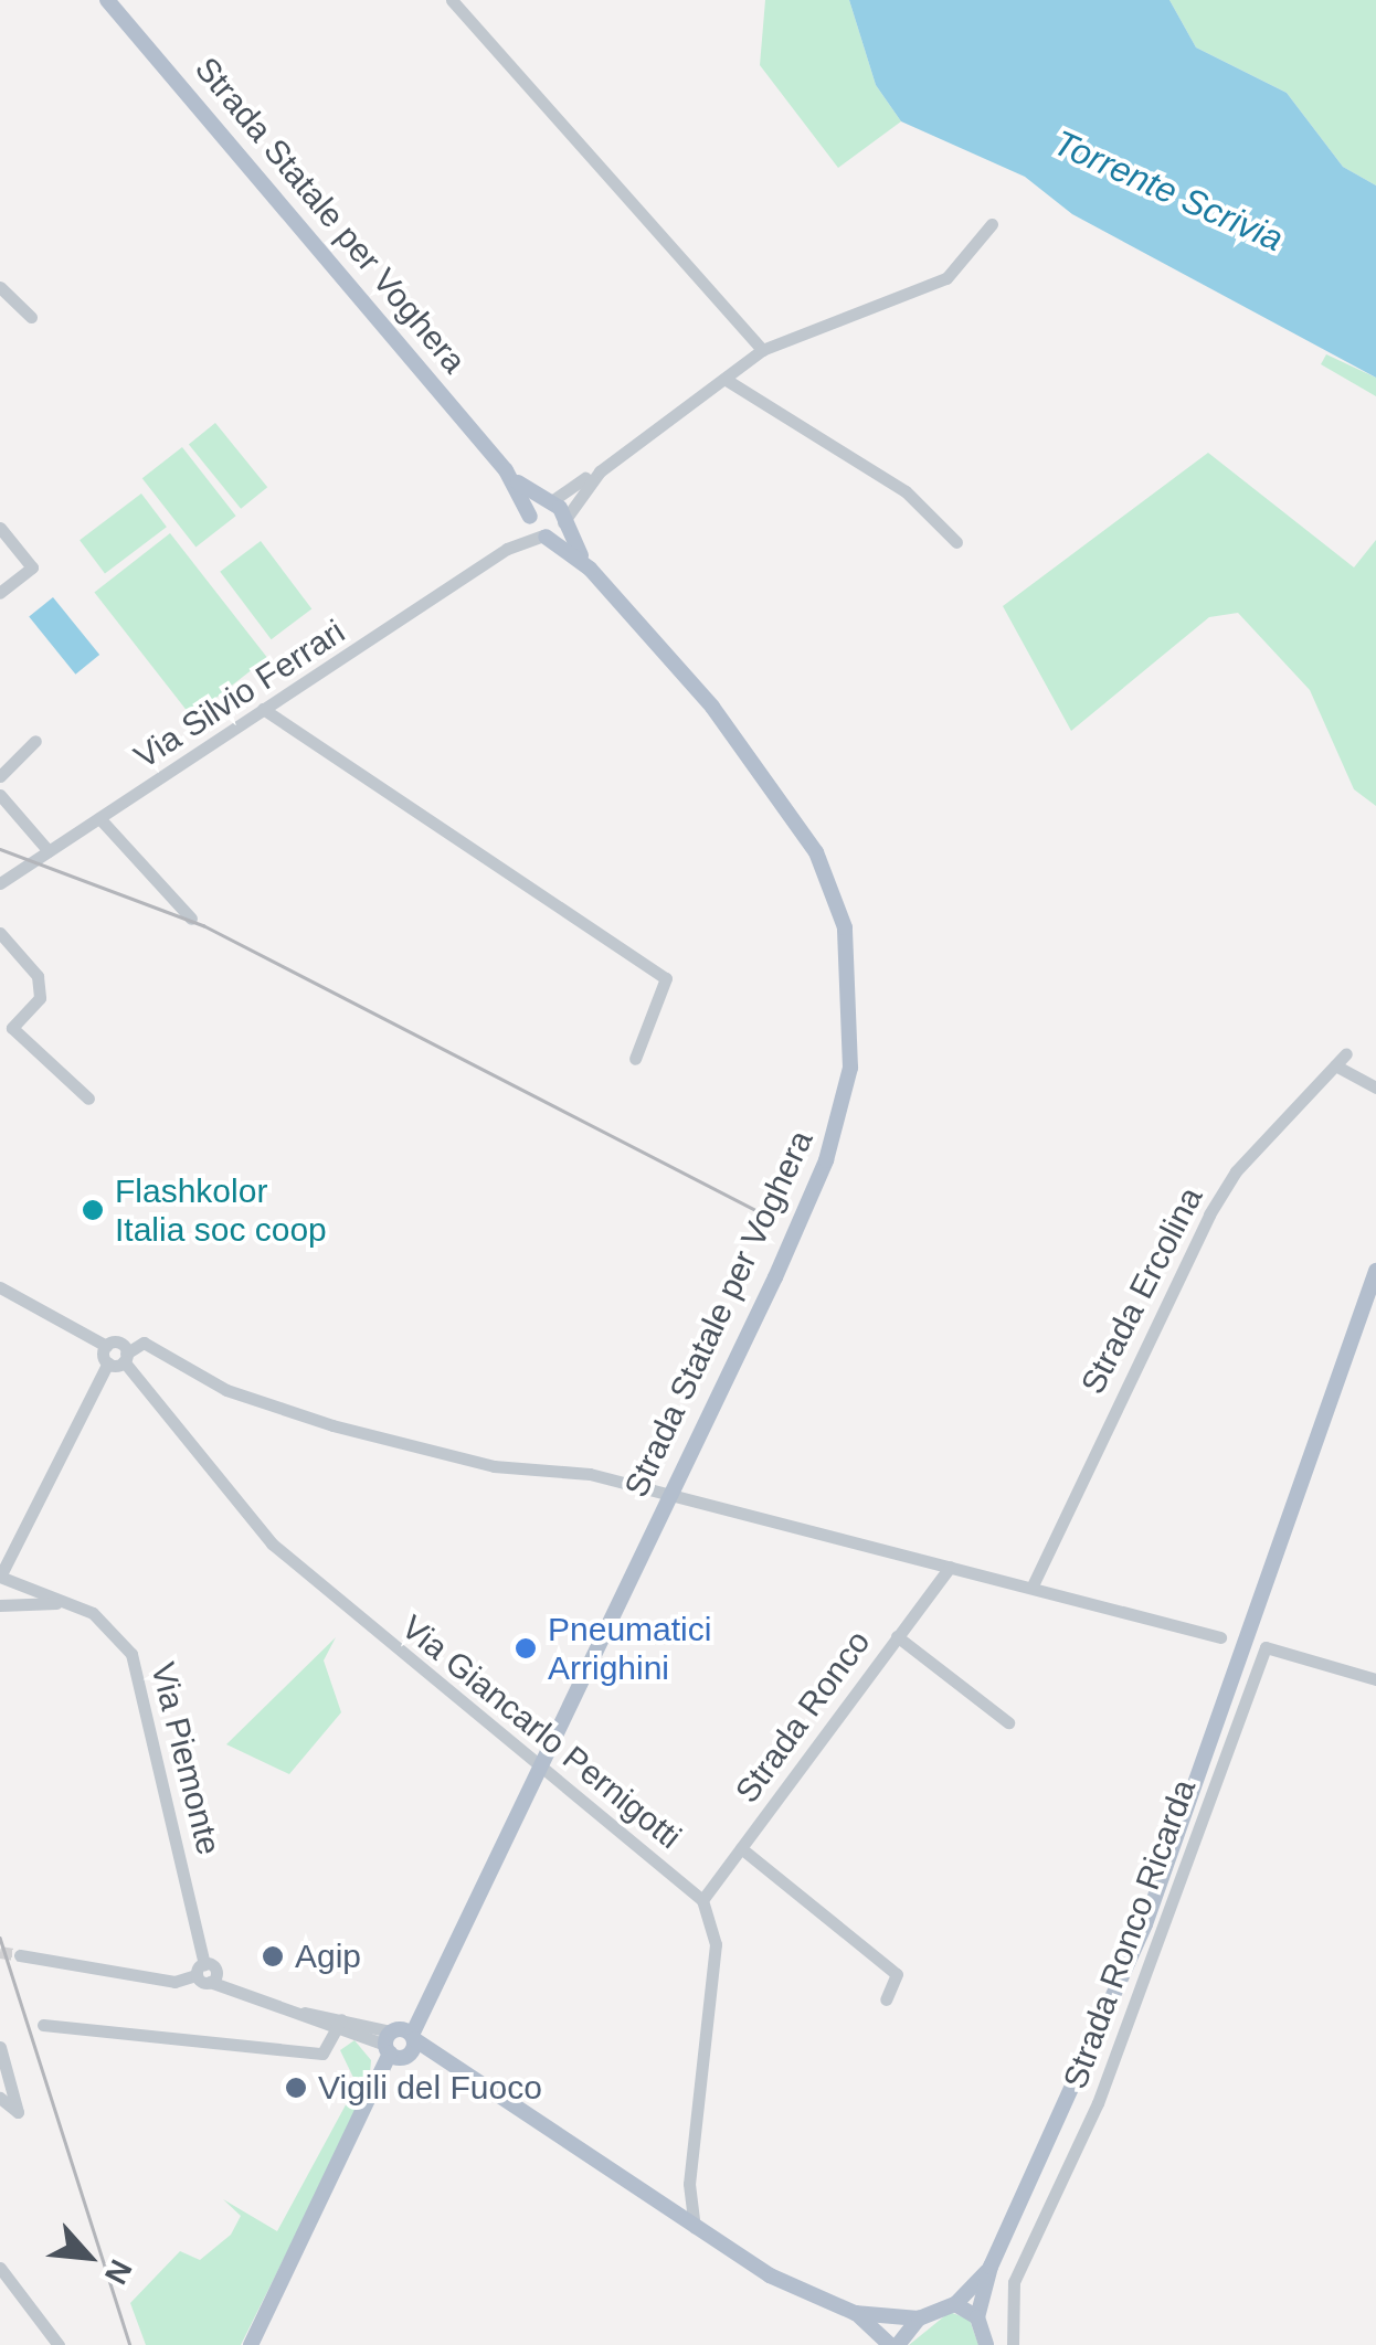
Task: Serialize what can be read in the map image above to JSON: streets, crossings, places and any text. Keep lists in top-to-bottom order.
{
  "streets": {
    "main road": ["Strada Statale per Voghera"],
    "street": [
      "Via Silvio Ferrari",
      "Strada Ercolina",
      "Strada Ronco",
      "Via Giancarlo Pernigotti",
      "Via Piemonte",
      "Strada Ronco Ricarda"
    ]
  },
  "crossings": [
    ["Strada Statale per Voghera", "Via Silvio Ferrari"],
    ["Strada Statale per Voghera", "Via Giancarlo Pernigotti"],
    ["Strada Ronco", "Via Giancarlo Pernigotti"]
  ],
  "water": ["Torrente Scrivia"],
  "places": [
    "Flashkolor Italia soc coop",
    "Pneumatici Arrighini",
    "Agip",
    "Vigili del Fuoco"
  ],
  "north": "bottom right"
}
